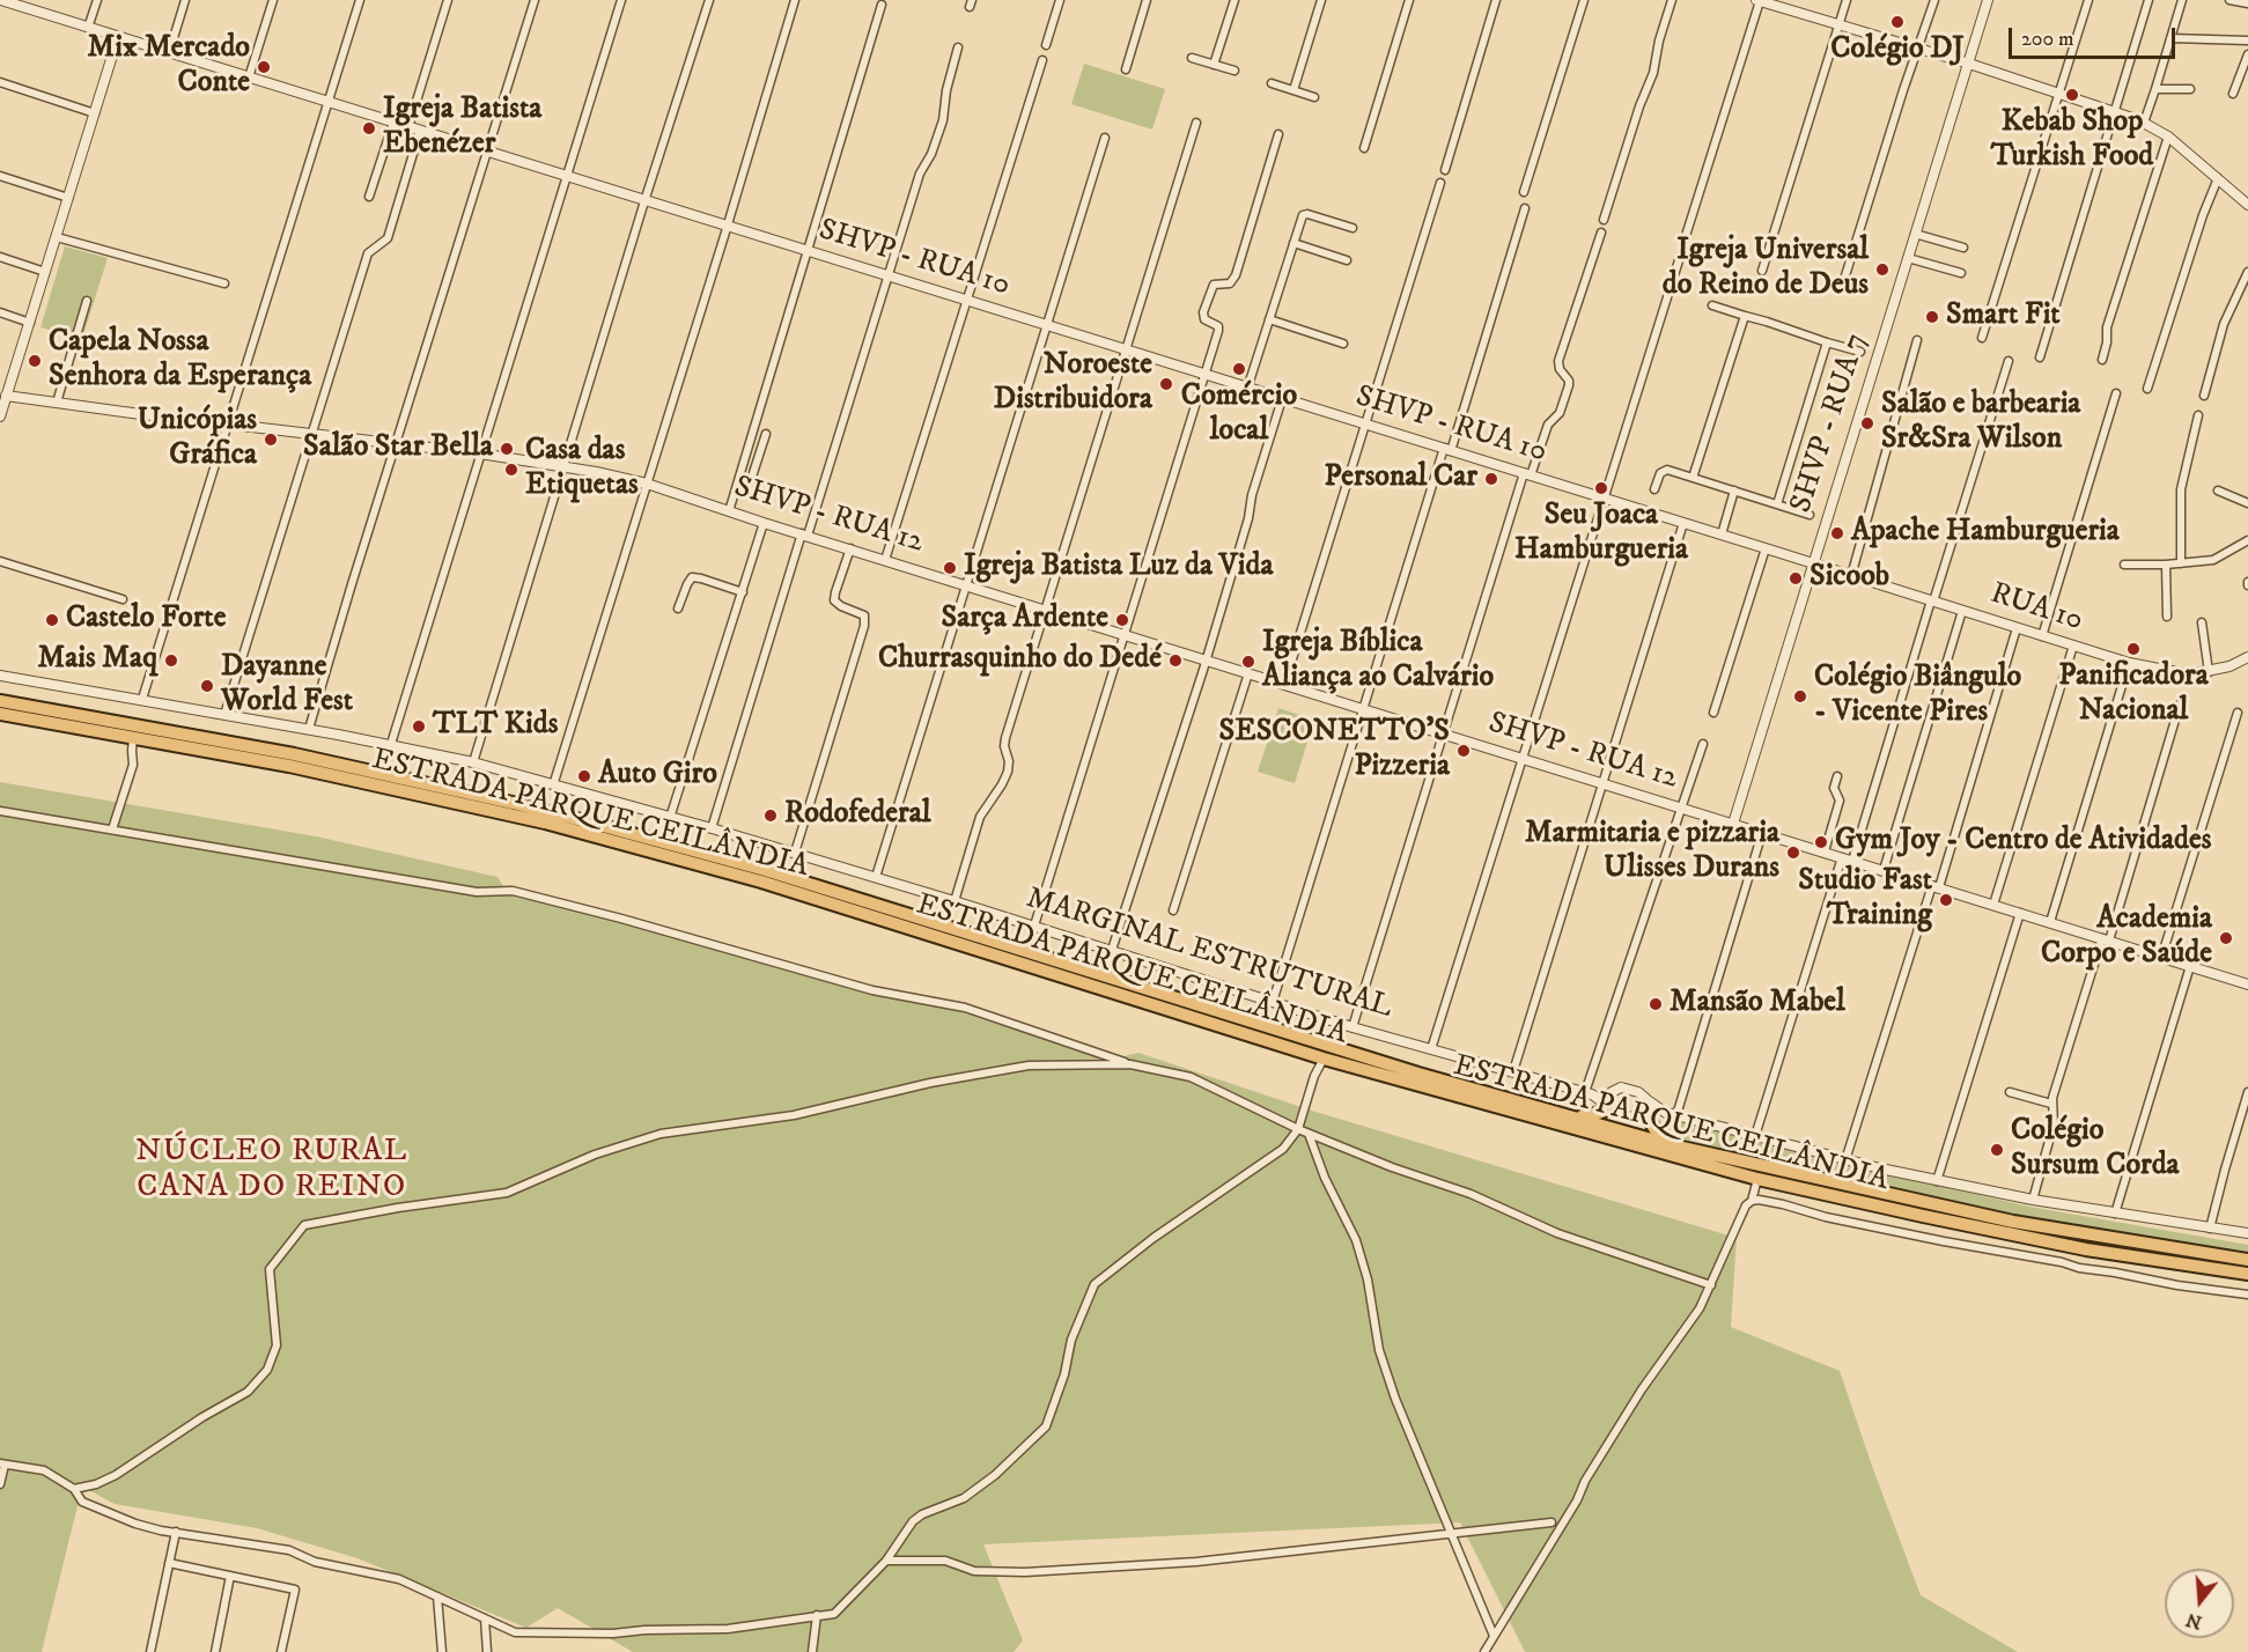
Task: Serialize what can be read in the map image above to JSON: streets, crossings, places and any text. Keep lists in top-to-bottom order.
{
  "streets": {
    "highway": ["ESTRADA PARQUE CEILÂNDIA"],
    "street": [
      "SHVP - RUA 10",
      "SHVP - RUA 7",
      "SHVP - RUA 12",
      "RUA 10",
      "MARGINAL ESTRUTURAL"
    ]
  },
  "crossings": [
    ["SHVP - RUA 10", "SHVP - RUA 7"],
    ["SHVP - RUA 10", "RUA 10"],
    ["SHVP - RUA 7", "SHVP - RUA 12"],
    ["SHVP - RUA 7", "RUA 10"]
  ],
  "districts": ["NÚCLEO RURAL CANA DO REINO"],
  "places": [
    "Colégio DJ",
    "Mix Mercado Conte",
    "Kebab Shop Turkish Food",
    "Igreja Batista Ebenézer",
    "Igreja Universal do Reino de Deus",
    "Smart Fit",
    "Capela Nossa Senhora da Esperança",
    "Comércio local",
    "Noroeste Distribuidora",
    "Salão e barbearia Sr&Sra Wilson",
    "Unicópias Gráfica",
    "Salão Star Bella",
    "Casa das Etiquetas",
    "Personal Car",
    "Seu Joaca Hamburgueria",
    "Apache Hamburgueria",
    "Igreja Batista Luz da Vida",
    "Sicoob",
    "Castelo Forte",
    "Sarça Ardente",
    "Panificadora Nacional",
    "Mais Maq",
    "Churrasquinho do Dedé",
    "Igreja Bíblica Aliança ao Calvário",
    "Dayanne World Fest",
    "Colégio Biângulo - Vicente Pires",
    "TLT Kids",
    "SESCONETTO'S Pizzeria",
    "Auto Giro",
    "Rodofederal",
    "Gym Joy - Centro de Atividades",
    "Marmitaria e pizzaria Ulisses Durans",
    "Studio Fast Training",
    "Academia Corpo e Saúde",
    "Mansão Mabel",
    "Colégio Sursum Corda"
  ],
  "scale_bar": "200 m",
  "north": "bottom"
}
